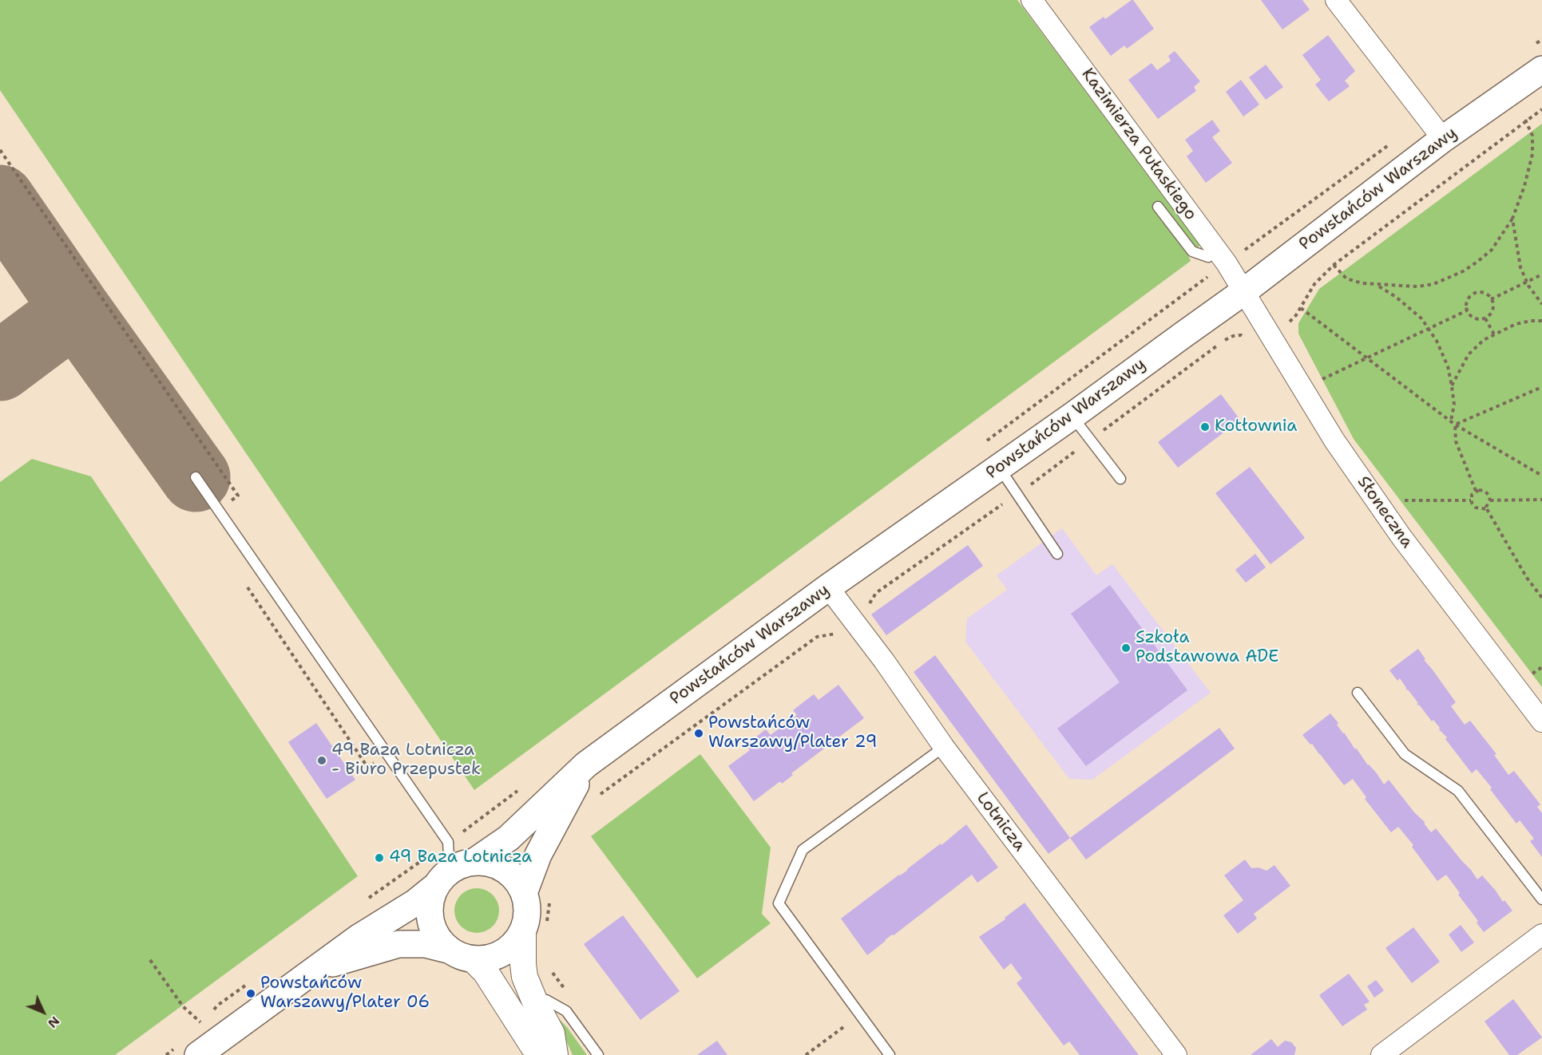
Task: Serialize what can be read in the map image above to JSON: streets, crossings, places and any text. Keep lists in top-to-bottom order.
{
  "streets": {
    "main road": ["Powstańców Warszawy"],
    "street": ["Kazimierza Pułaskiego", "Słoneczna", "Lotnicza"]
  },
  "crossings": [
    ["Kazimierza Pułaskiego", "Powstańców Warszawy"],
    ["Kazimierza Pułaskiego", "Słoneczna"],
    ["Powstańców Warszawy", "Słoneczna"],
    ["Powstańców Warszawy", "Lotnicza"]
  ],
  "places": [
    "Kotłownia",
    "Szkoła Podstawowa ADE",
    "Powstańców Warszawy/Plater 29",
    "49 Baza Lotnicza - Biuro Przepustek",
    "49 Baza Lotnicza",
    "Powstańców Warszawy/Plater 06"
  ],
  "north": "bottom right"
}
